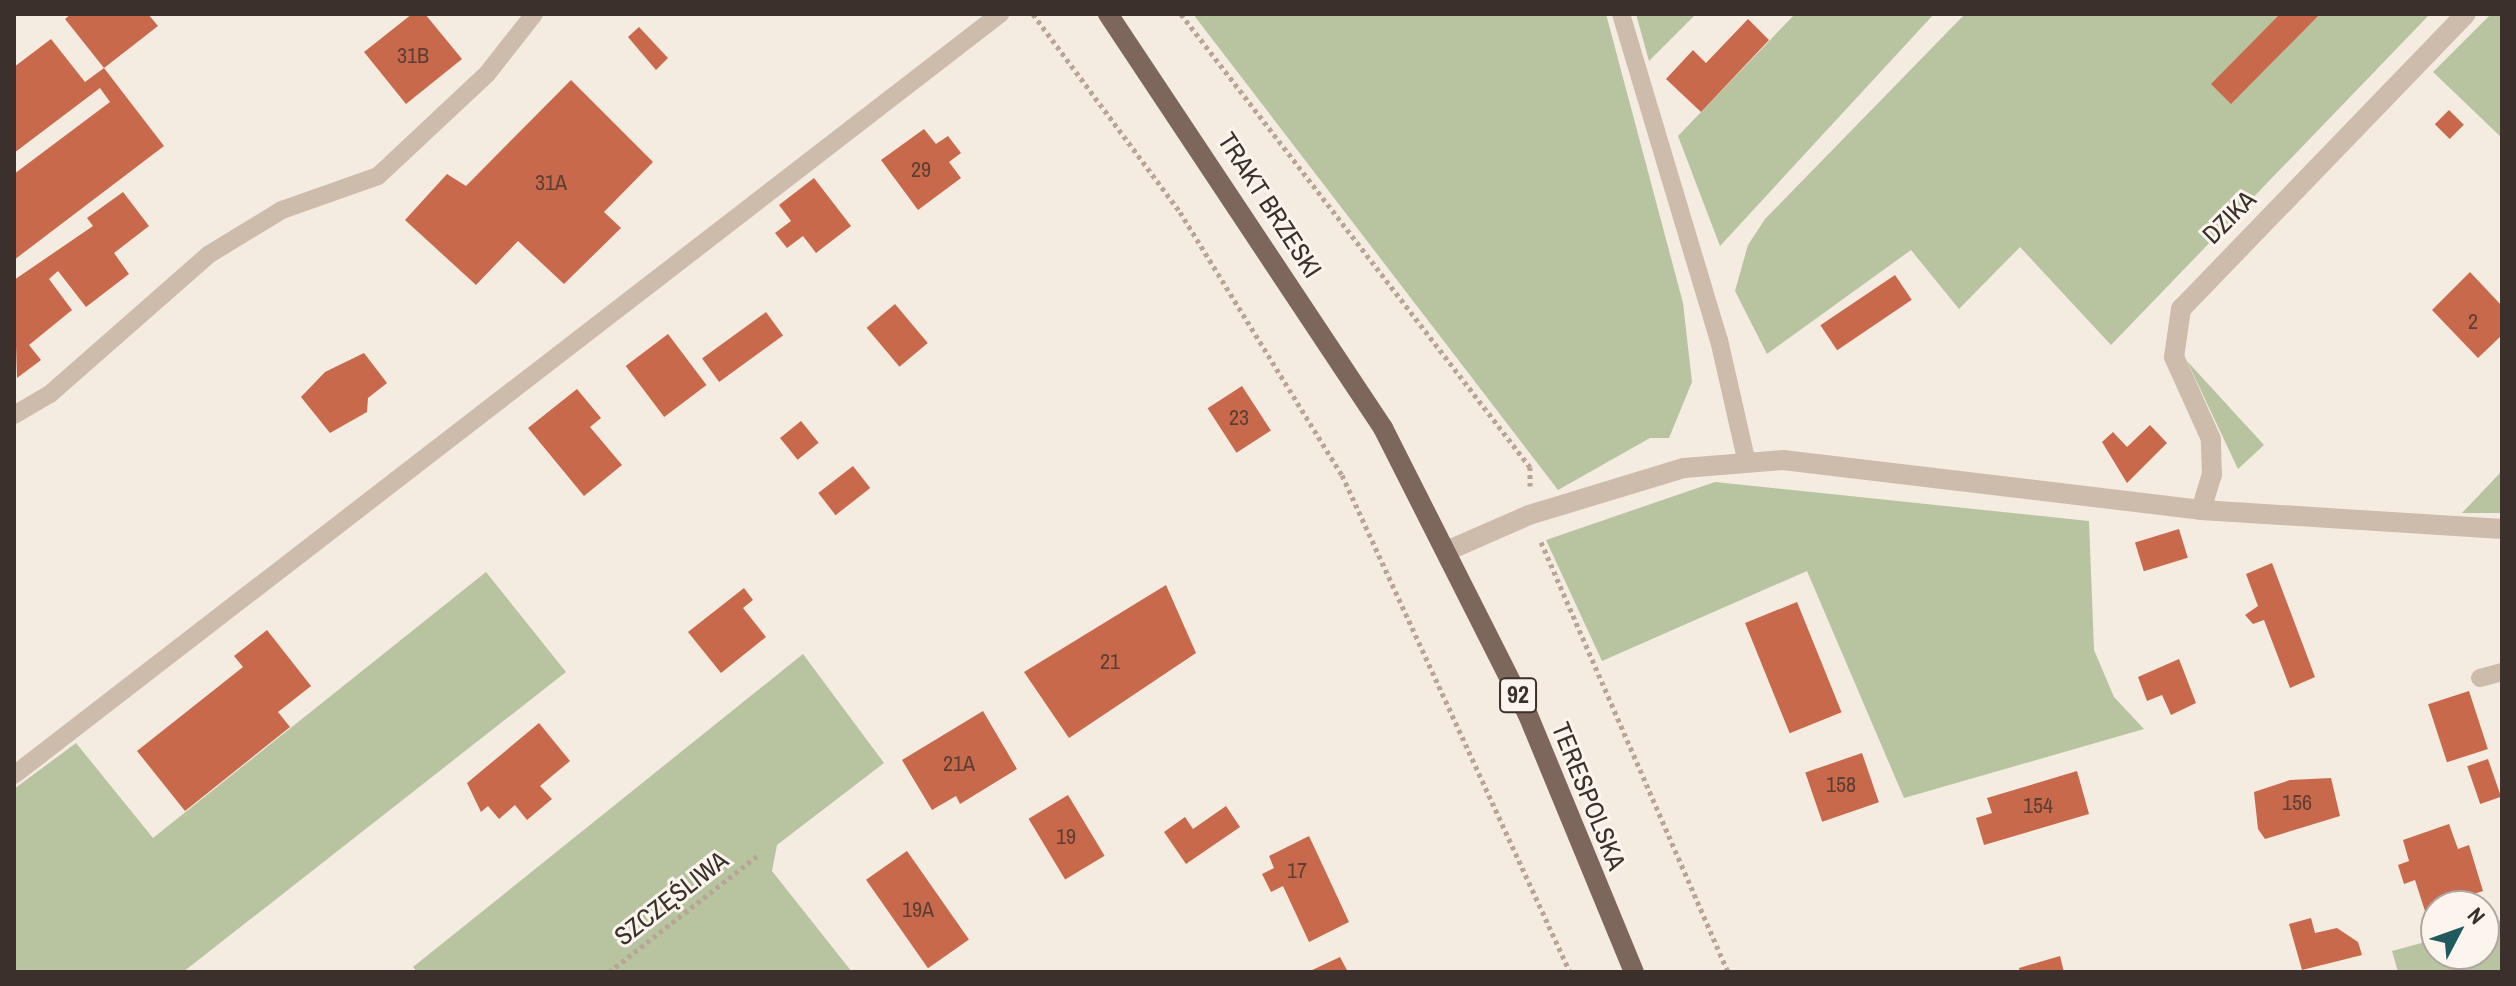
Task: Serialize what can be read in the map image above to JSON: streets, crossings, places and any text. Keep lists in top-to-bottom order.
{
  "streets": {
    "main road": ["TRAKT BRZESKI", "92", "TERESPOLSKA"],
    "street": ["DZIKA"],
    "path": ["SZCZĘŚLIWA"]
  },
  "crossings": [
    ["TRAKT BRZESKI", "TERESPOLSKA"]
  ],
  "house_numbers": [
    "31B",
    "29",
    "31A",
    "2",
    "23",
    "21",
    "21A",
    "158",
    "156",
    "154",
    "19",
    "17",
    "19A"
  ],
  "north": "top right"
}
